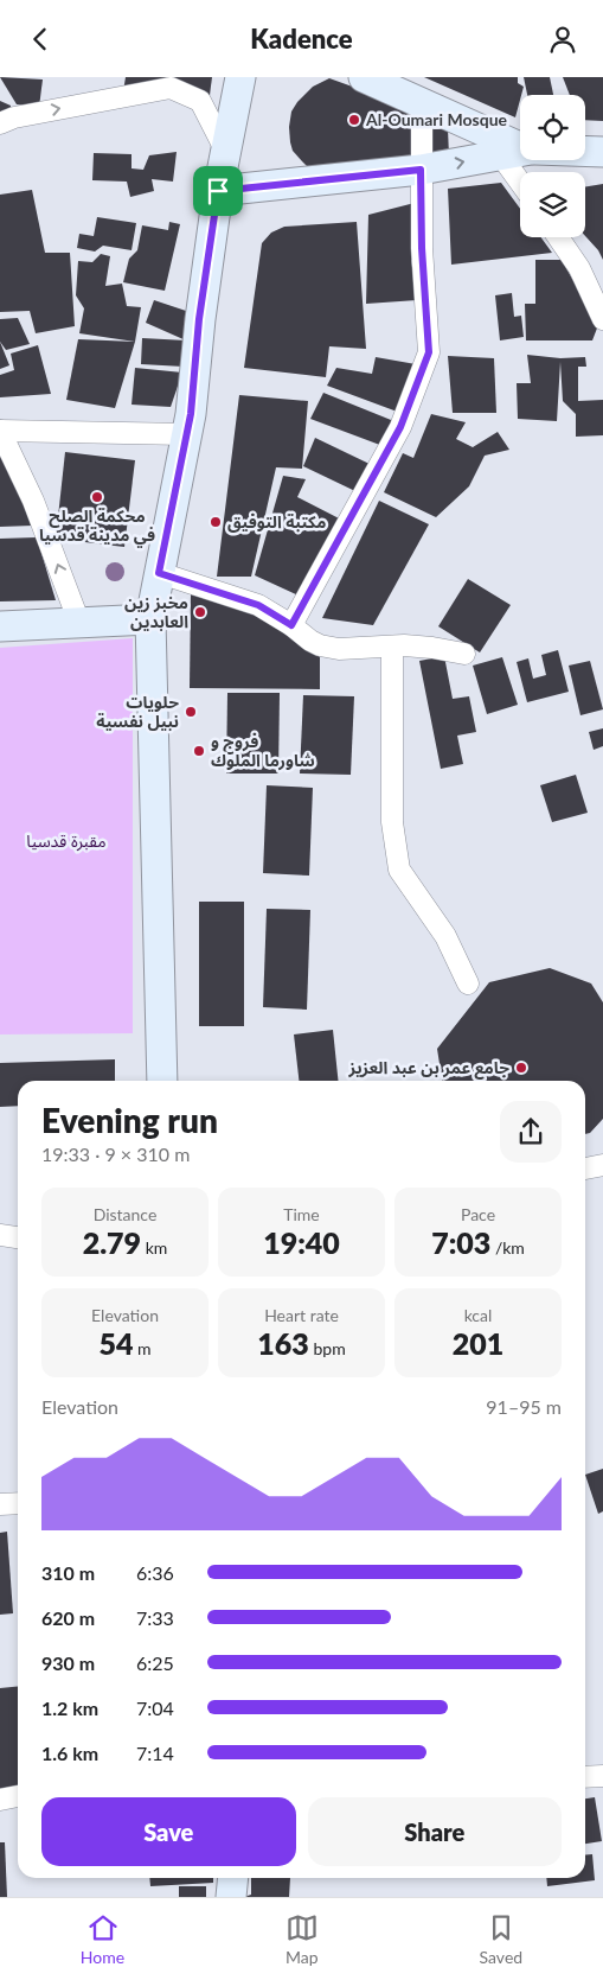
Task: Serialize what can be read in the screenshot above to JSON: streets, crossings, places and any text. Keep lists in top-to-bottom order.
{
  "parks": ["مقبرة قدسيا"],
  "places": [
    "Al-Oumari Mosque",
    "محكمة الصلح في مدينة قدسيا",
    "مكتبة التوفيق",
    "مخبز زين العابدين",
    "حلويات نبيل نفسية",
    "فروج و شاورما الملوك",
    "جامع عمر بن عبد العزيز"
  ],
  "page": {
    "header": "Kadence",
    "heading": ["Evening run", "19:33 · 9 × 310 m"],
    "stats": [
      ["Distance", "2.79 km"],
      ["Time", "19:40"],
      ["Pace", "7:03 /km"],
      ["Elevation", "54 m"],
      ["Heart rate", "163 bpm"],
      ["kcal", "201"]
    ],
    "chart": ["Elevation", "91–95 m"],
    "list": [
      {
        "name": "310 m",
        "note": "6:36"
      },
      {
        "name": "620 m",
        "note": "7:33"
      },
      {
        "name": "930 m",
        "note": "6:25"
      },
      {
        "name": "1.2 km",
        "note": "7:04"
      },
      {
        "name": "1.6 km",
        "note": "7:14"
      }
    ],
    "buttons": ["Save", "Share"],
    "tabs": ["Home", "Map", "Saved"]
  }
}
